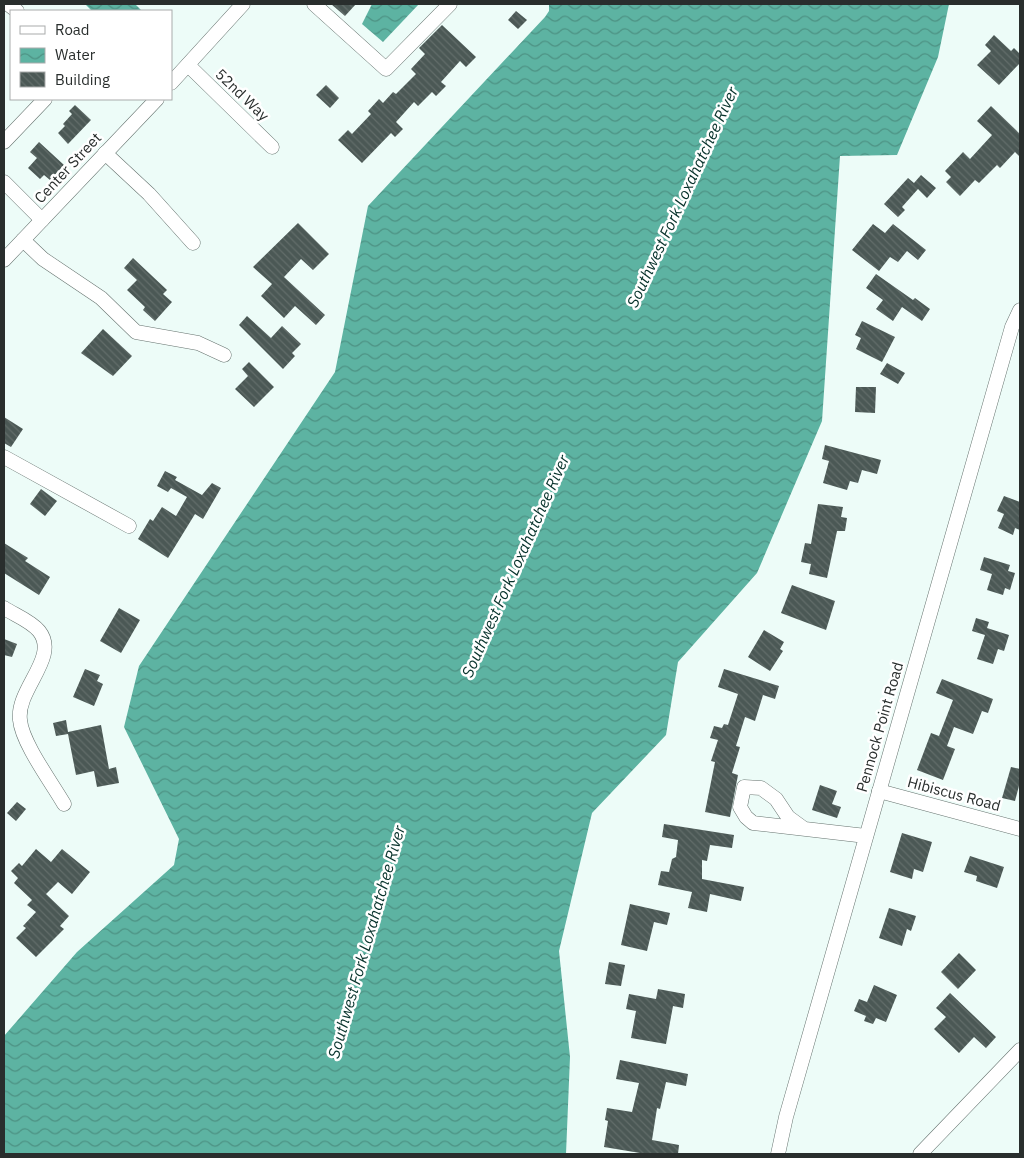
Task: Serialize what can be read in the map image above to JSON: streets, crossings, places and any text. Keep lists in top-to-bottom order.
{
  "streets": {
    "street": [
      "52nd Way",
      "Center Street",
      "Pennock Point Road",
      "Hibiscus Road"
    ]
  },
  "crossings": [
    ["Pennock Point Road", "Hibiscus Road"]
  ],
  "water": ["Southwest Fork Loxahatchee River"],
  "legend": ["Road", "Water", "Building"]
}
